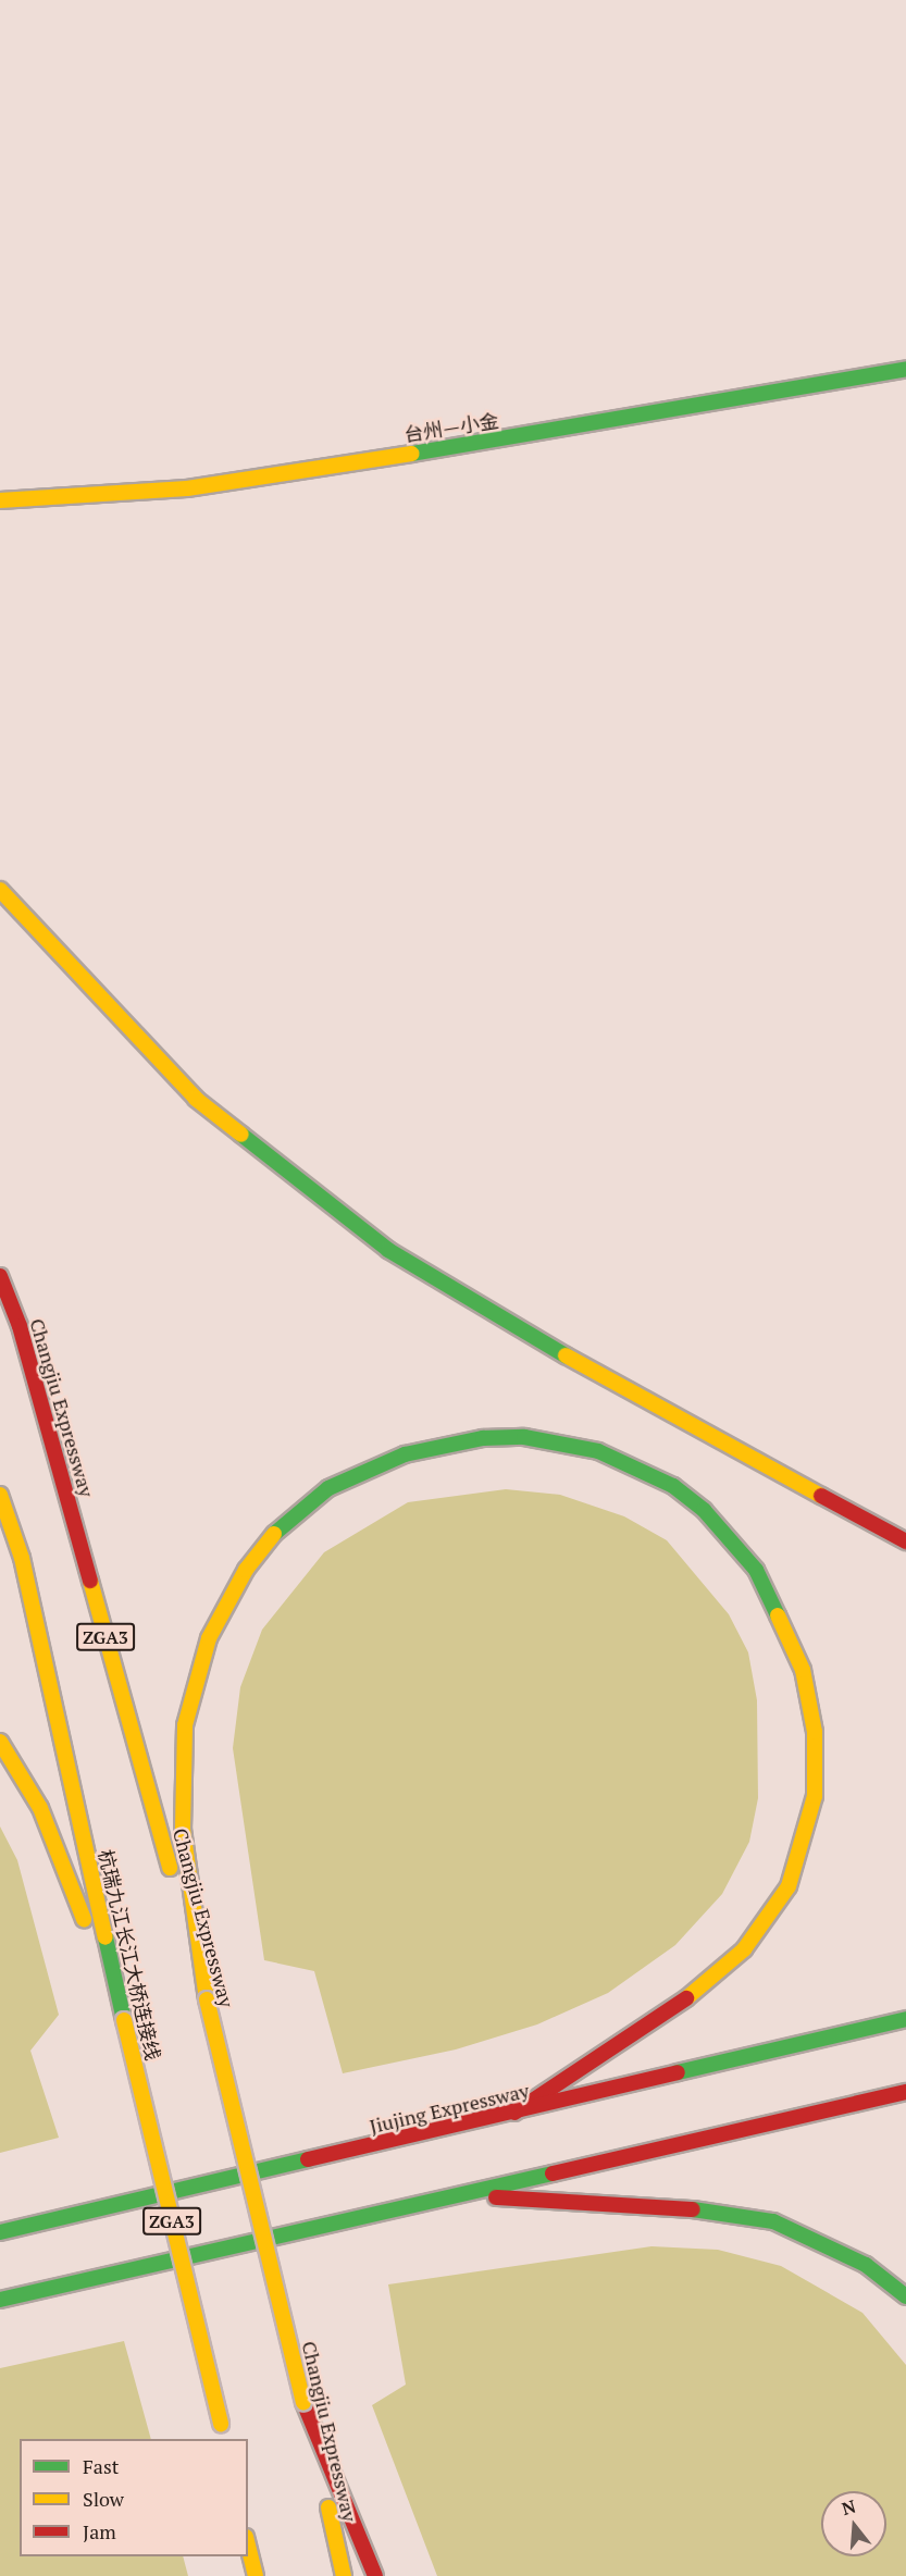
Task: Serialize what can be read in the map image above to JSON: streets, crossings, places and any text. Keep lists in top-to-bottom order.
{
  "streets": {
    "main road": [
      "台州—小金",
      "Changjiu Expressway",
      "ZGA3",
      "杭瑞九江长江大桥连接线",
      "Jiujing Expressway"
    ]
  },
  "legend": ["Fast", "Slow", "Jam"],
  "north": "top"
}
